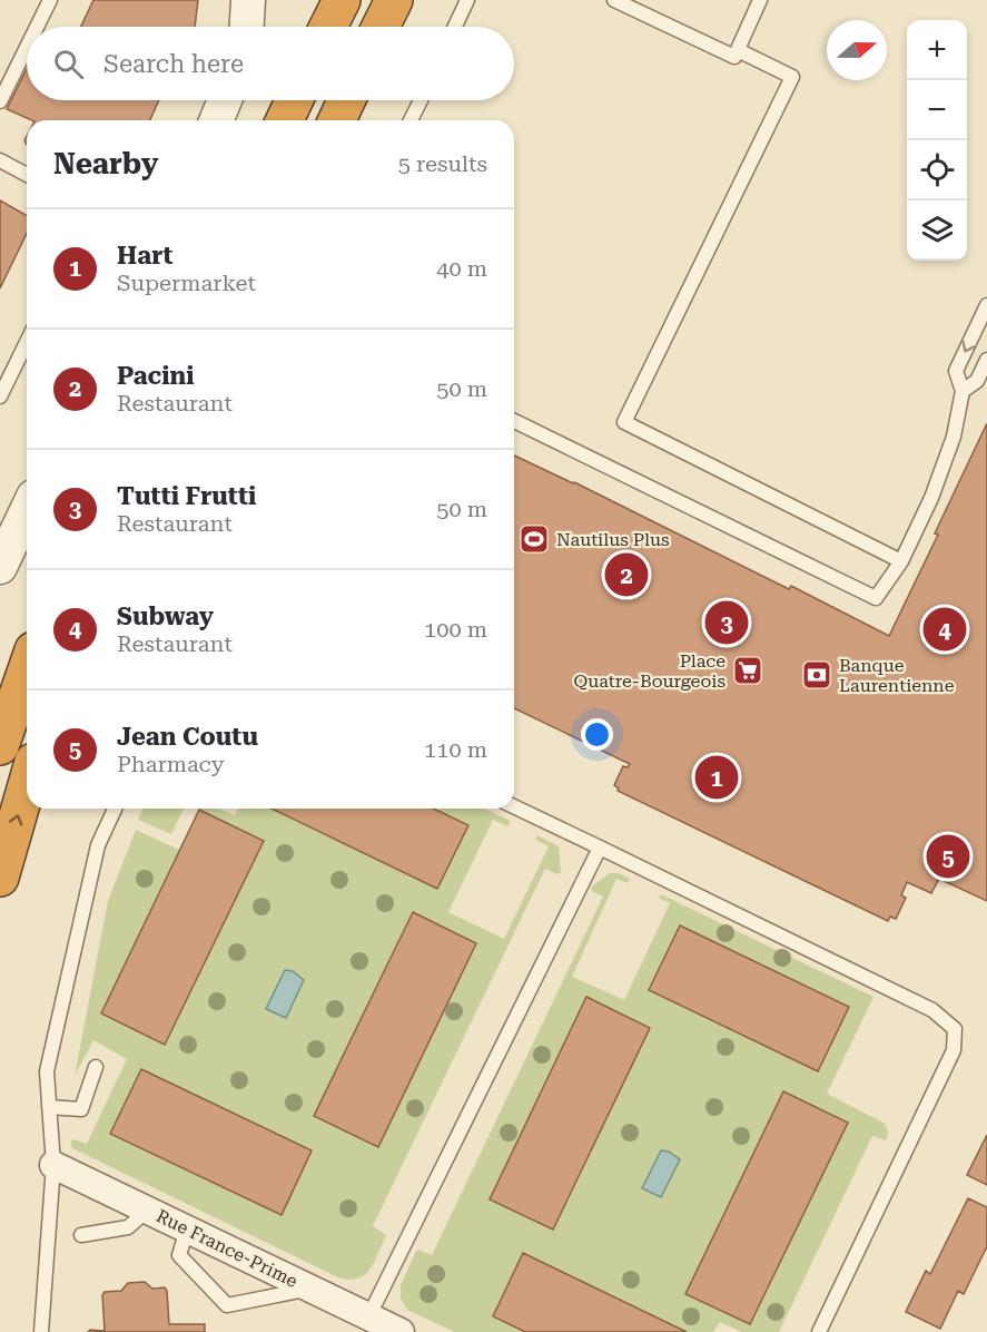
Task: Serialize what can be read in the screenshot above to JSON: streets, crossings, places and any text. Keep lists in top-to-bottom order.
{
  "streets": {
    "street": ["Rue France-Prime"]
  },
  "places": {
    "sports": ["Nautilus Plus"],
    "supermarket": ["Place Quatre-Bourgeois"],
    "bank": ["Banque Laurentienne"]
  },
  "north": "right",
  "page": {
    "map_buttons": ["+", "−"],
    "search": "Search here",
    "heading": ["Nearby", "5 results"],
    "list": [
      {
        "mark": "1",
        "name": "Hart",
        "note": "Supermarket",
        "value": "40 m"
      },
      {
        "mark": "2",
        "name": "Pacini",
        "note": "Restaurant",
        "value": "50 m"
      },
      {
        "mark": "3",
        "name": "Tutti Frutti",
        "note": "Restaurant",
        "value": "50 m"
      },
      {
        "mark": "4",
        "name": "Subway",
        "note": "Restaurant",
        "value": "100 m"
      },
      {
        "mark": "5",
        "name": "Jean Coutu",
        "note": "Pharmacy",
        "value": "110 m"
      }
    ],
    "pins": [
      "2",
      "3",
      "4",
      "1",
      "5"
    ]
  }
}
